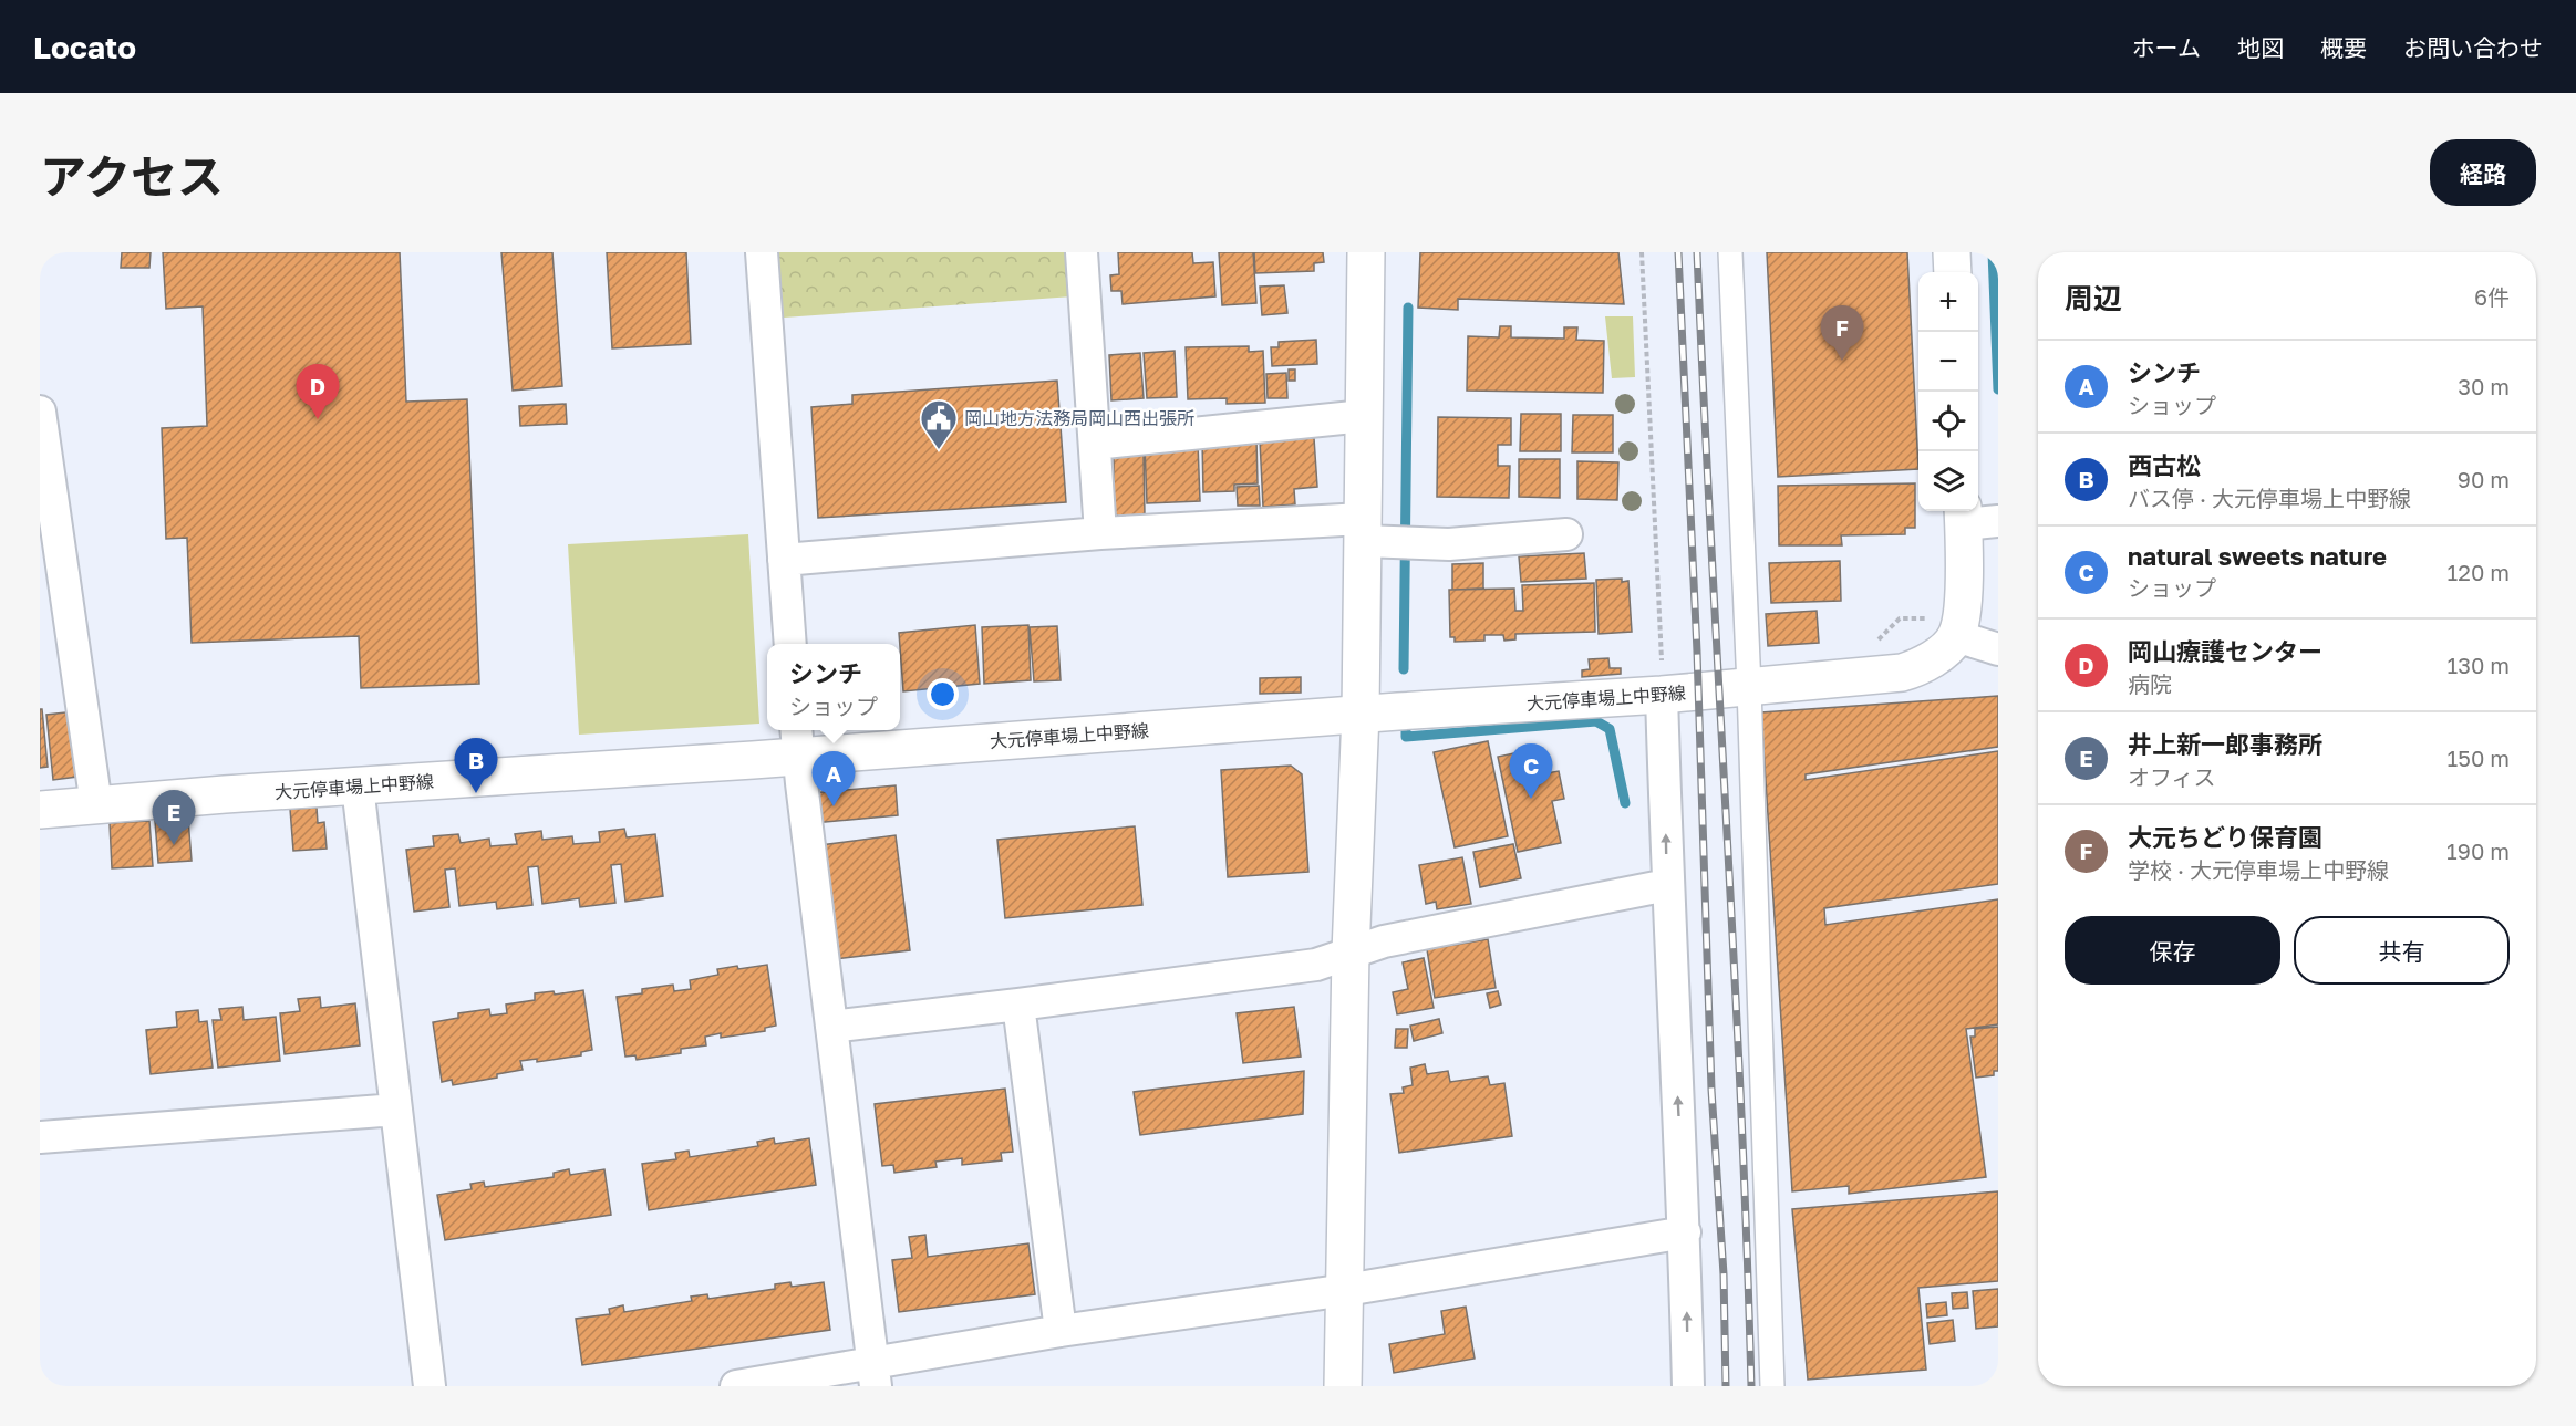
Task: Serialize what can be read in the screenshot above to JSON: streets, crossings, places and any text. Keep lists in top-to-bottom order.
{
  "streets": {
    "main road": ["大元停車場上中野線"]
  },
  "places": {
    "public building": ["岡山地方法務局岡山西出張所"]
  },
  "page": {
    "header": "Locato",
    "nav": [
      "ホーム",
      "地図",
      "概要",
      "お問い合わせ"
    ],
    "title": "アクセス",
    "buttons": [
      "経路",
      ["保存", "共有"]
    ],
    "heading": ["周辺", "6件"],
    "map_buttons": ["+", "−"],
    "pins": [
      "F",
      "D",
      "B",
      "C",
      "A",
      "E"
    ],
    "list": [
      {
        "mark": "A",
        "name": "シンチ",
        "note": "ショップ",
        "value": "30 m"
      },
      {
        "mark": "B",
        "name": "西古松",
        "note": "バス停 · 大元停車場上中野線",
        "value": "90 m"
      },
      {
        "mark": "C",
        "name": "natural sweets nature",
        "note": "ショップ",
        "value": "120 m"
      },
      {
        "mark": "D",
        "name": "岡山療護センター",
        "note": "病院",
        "value": "130 m"
      },
      {
        "mark": "E",
        "name": "井上新一郎事務所",
        "note": "オフィス",
        "value": "150 m"
      },
      {
        "mark": "F",
        "name": "大元ちどり保育園",
        "note": "学校 · 大元停車場上中野線",
        "value": "190 m"
      }
    ],
    "popup": ["シンチ", "ショップ"]
  }
}
